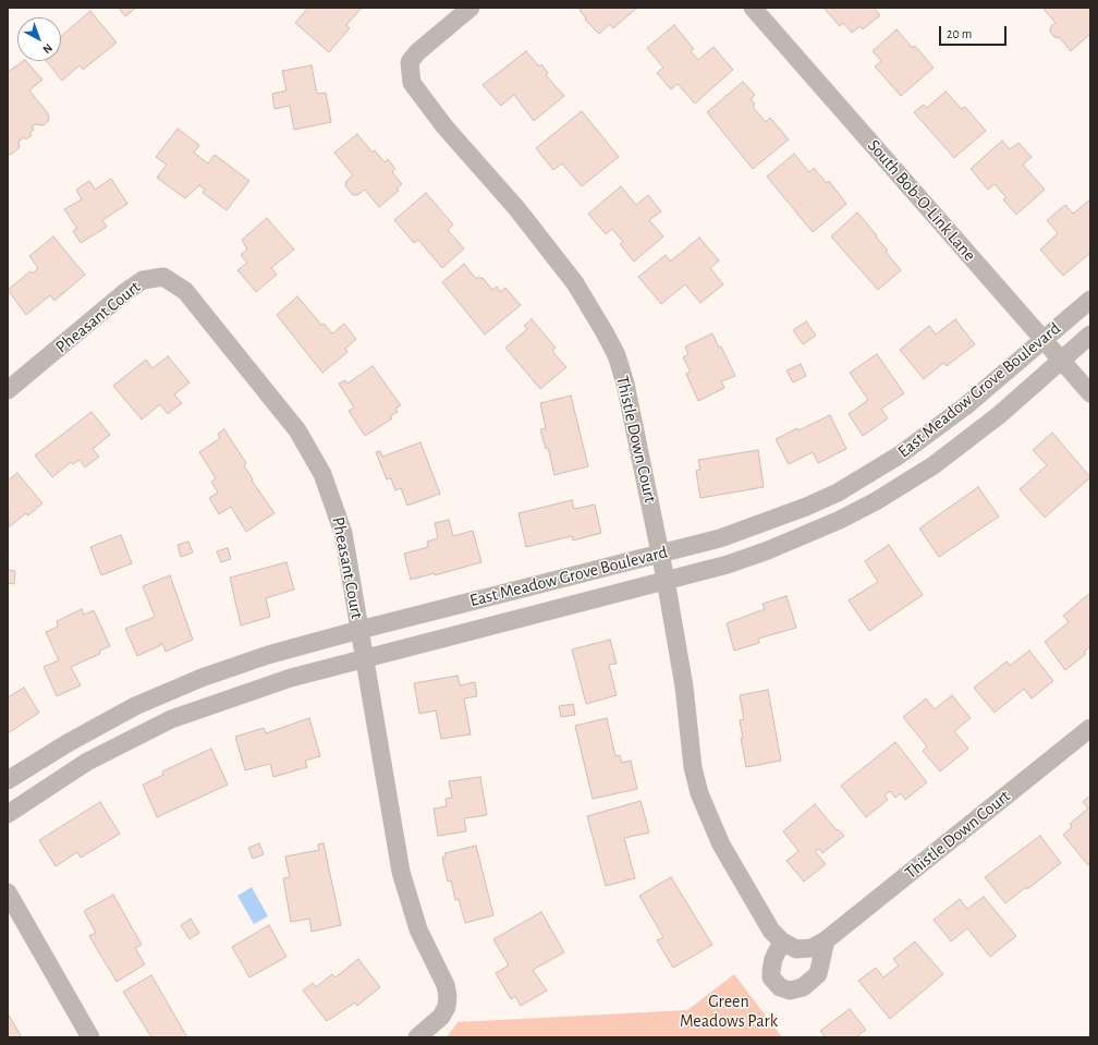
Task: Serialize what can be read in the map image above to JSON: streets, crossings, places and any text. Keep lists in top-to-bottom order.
{
  "streets": {
    "street": [
      "South Bob-O-Link Lane",
      "Pheasant Court",
      "East Meadow Grove Boulevard",
      "Thistle Down Court"
    ]
  },
  "crossings": [
    ["South Bob-O-Link Lane", "East Meadow Grove Boulevard"],
    ["Pheasant Court", "East Meadow Grove Boulevard"],
    ["East Meadow Grove Boulevard", "Thistle Down Court"]
  ],
  "parks": ["Green Meadows Park"],
  "scale_bar": "20 m",
  "north": "bottom right"
}
